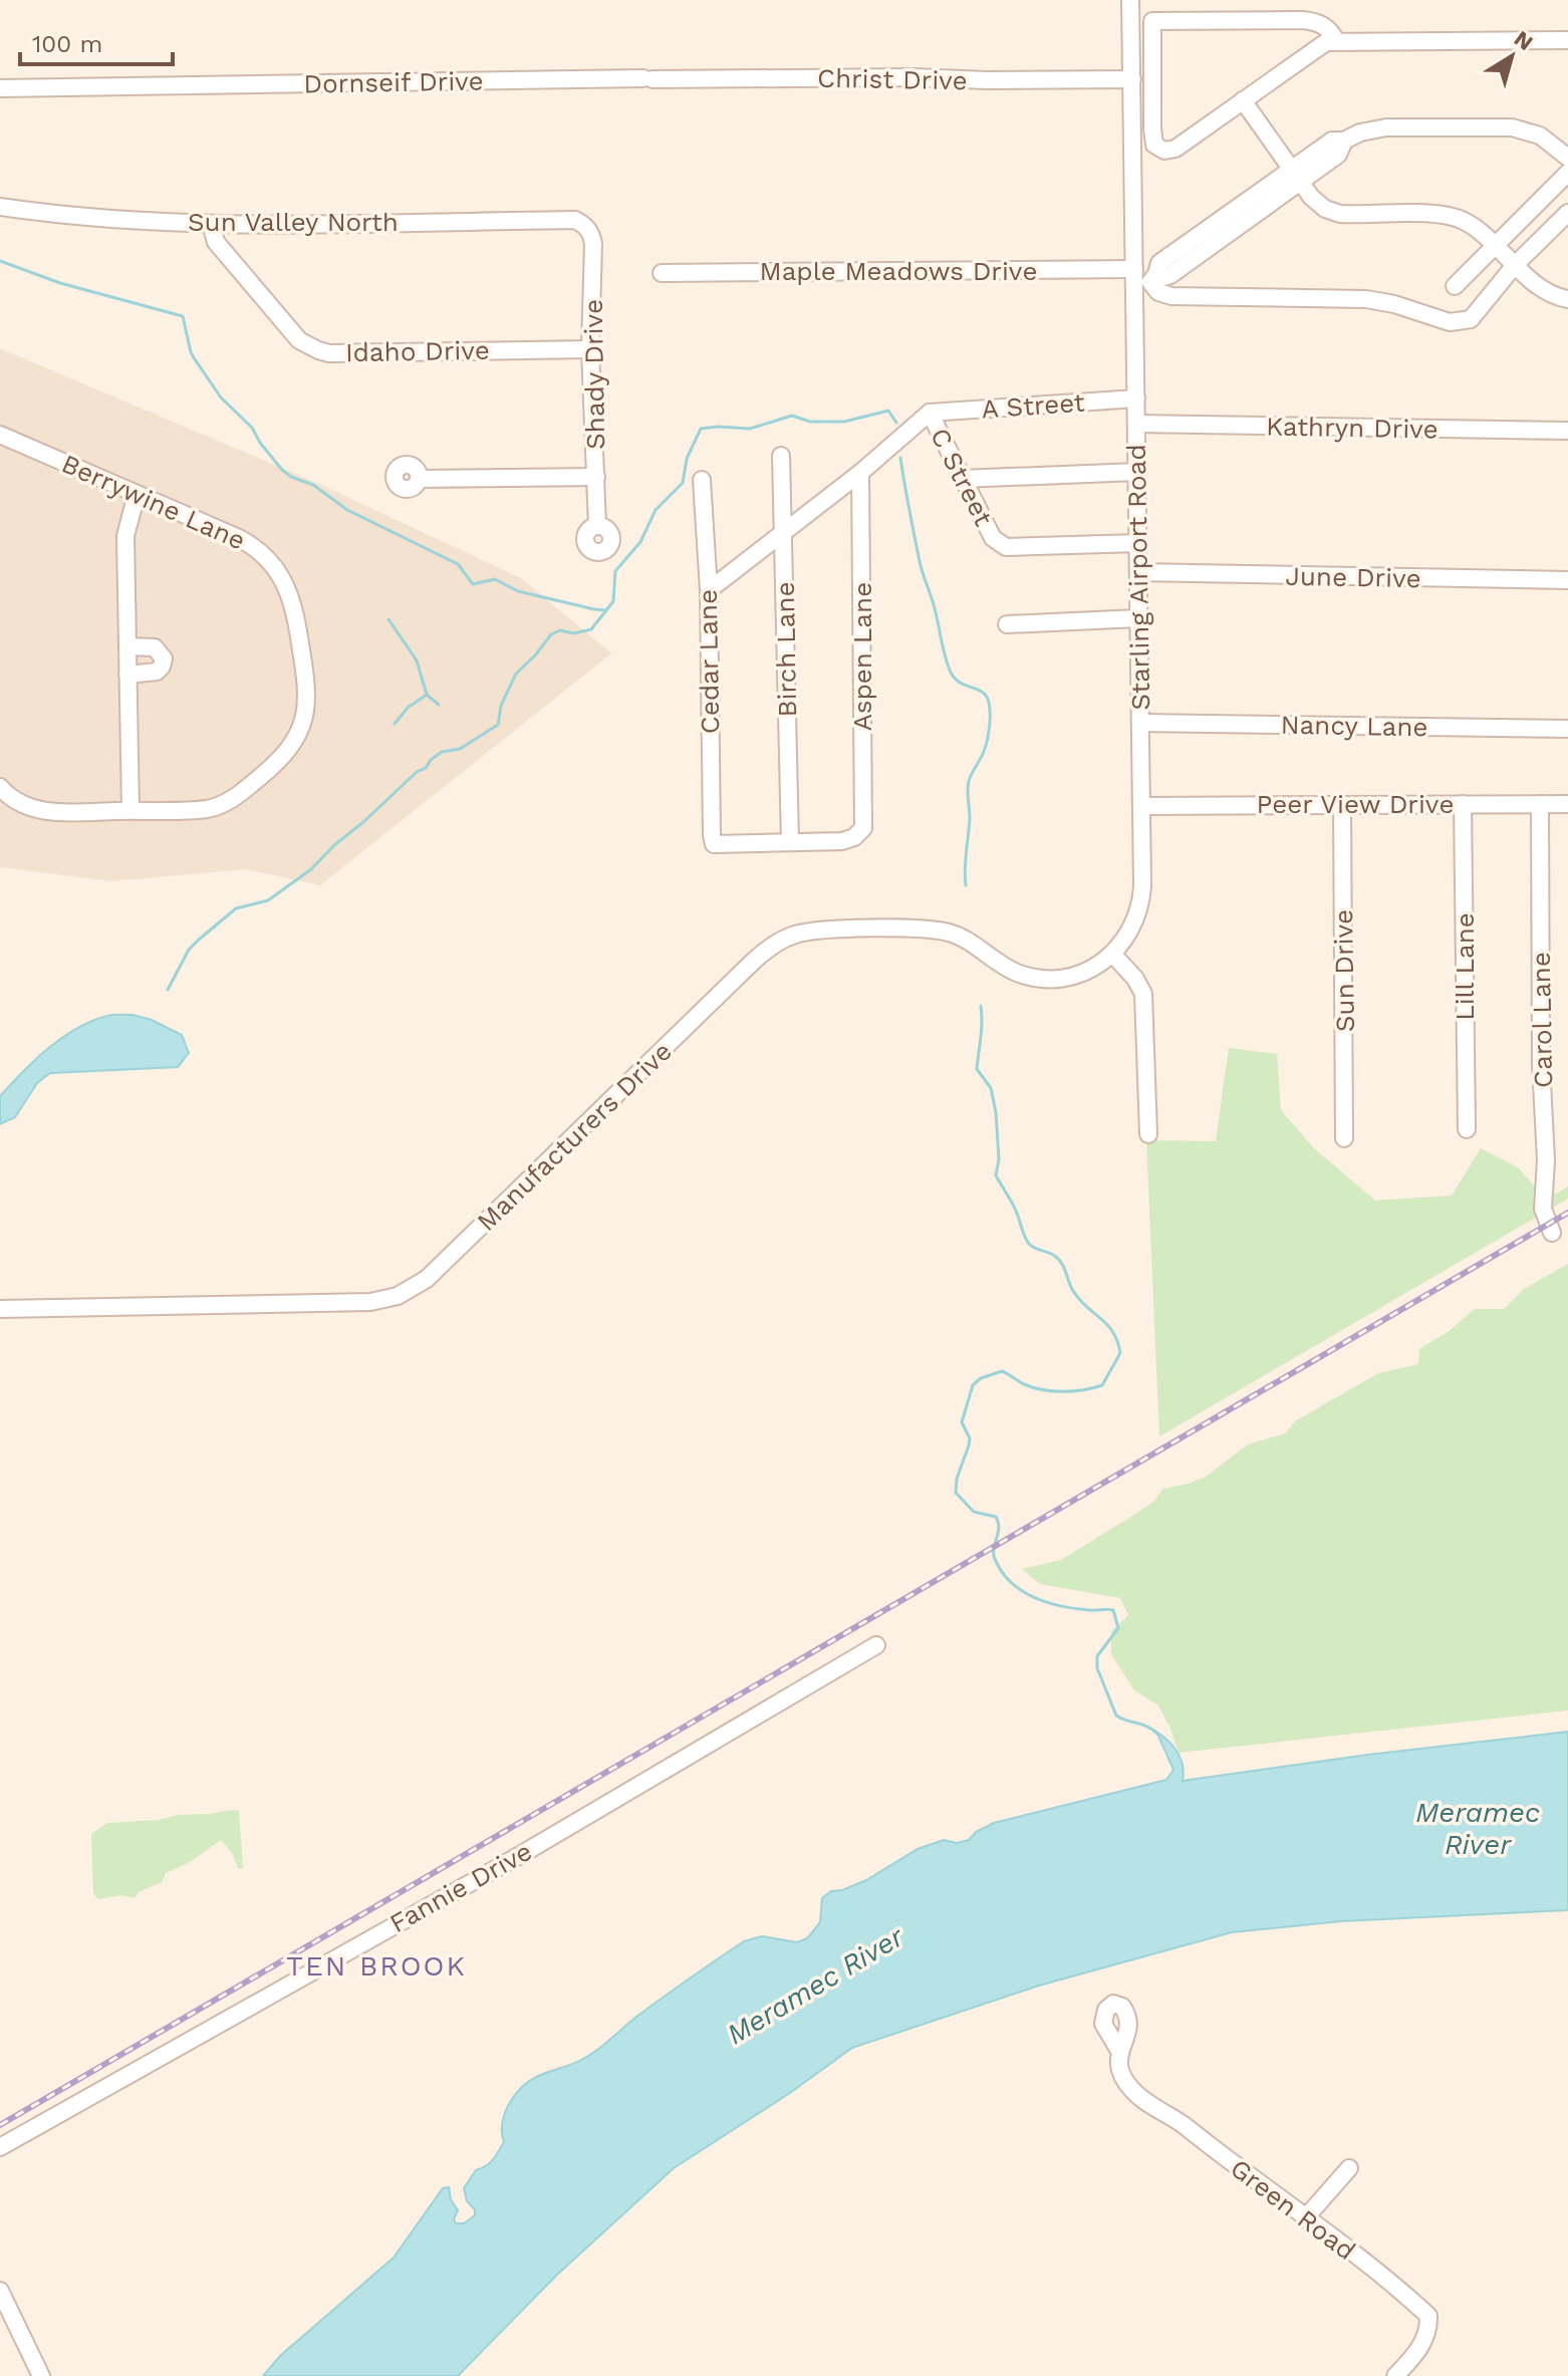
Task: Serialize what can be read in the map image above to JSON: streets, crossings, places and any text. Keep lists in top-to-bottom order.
{
  "streets": {
    "street": [
      "Christ Drive",
      "Dornseif Drive",
      "Sun Valley North",
      "Maple Meadows Drive",
      "Idaho Drive",
      "Shady Drive",
      "A Street",
      "Kathryn Drive",
      "C Street",
      "Berrywine Lane",
      "Starling Airport Road",
      "June Drive",
      "Birch Lane",
      "Aspen Lane",
      "Cedar Lane",
      "Nancy Lane",
      "Peer View Drive",
      "Lill Lane",
      "Sun Drive",
      "Carol Lane",
      "Manufacturers Drive",
      "Fannie Drive",
      "Green Road"
    ]
  },
  "crossings": [
    ["Christ Drive", "Dornseif Drive"],
    ["Christ Drive", "Starling Airport Road"],
    ["Sun Valley North", "Idaho Drive"],
    ["Sun Valley North", "Shady Drive"],
    ["Maple Meadows Drive", "Starling Airport Road"],
    ["Idaho Drive", "Shady Drive"],
    ["A Street", "C Street"],
    ["A Street", "Starling Airport Road"],
    ["Kathryn Drive", "Starling Airport Road"],
    ["C Street", "Starling Airport Road"],
    ["Starling Airport Road", "June Drive"],
    ["Starling Airport Road", "Nancy Lane"],
    ["Starling Airport Road", "Peer View Drive"],
    ["Starling Airport Road", "Manufacturers Drive"],
    ["Birch Lane", "Aspen Lane"],
    ["Birch Lane", "Cedar Lane"],
    ["Aspen Lane", "Cedar Lane"],
    ["Peer View Drive", "Lill Lane"],
    ["Peer View Drive", "Sun Drive"],
    ["Peer View Drive", "Carol Lane"]
  ],
  "districts": ["TEN BROOK"],
  "water": ["Meramec River"],
  "scale_bar": "100 m",
  "north": "top right"
}
